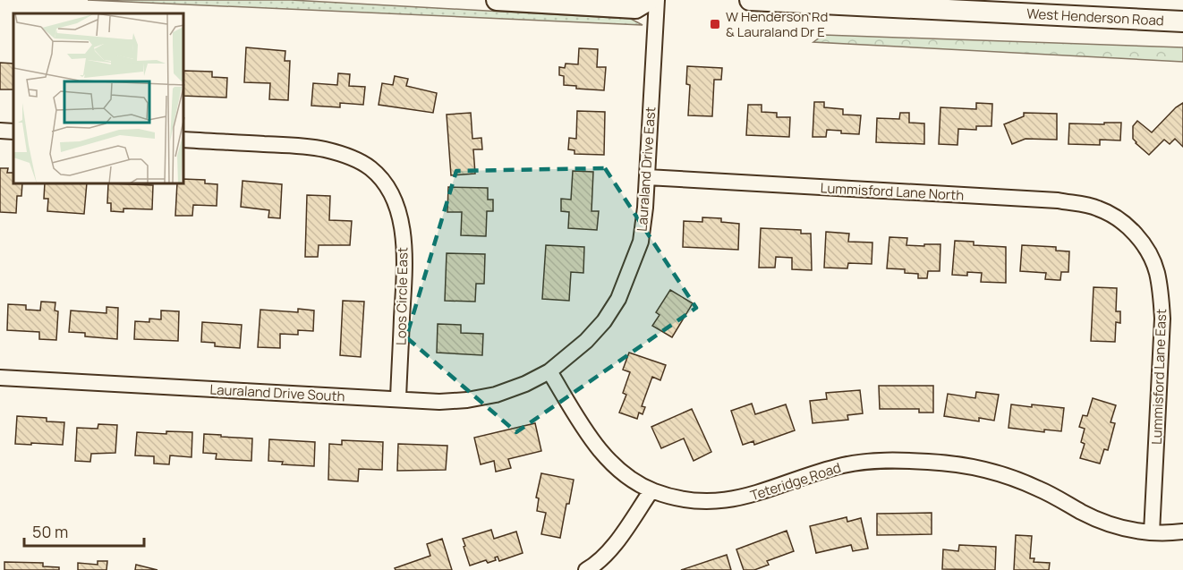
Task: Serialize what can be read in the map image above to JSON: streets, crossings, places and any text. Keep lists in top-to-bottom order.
{
  "streets": {
    "main road": ["West Henderson Road"],
    "street": [
      "Lauraland Drive East",
      "Lummisford Lane North",
      "Loos Circle East",
      "Lummisford Lane East",
      "Lauraland Drive South",
      "Teteridge Road"
    ]
  },
  "crossings": [
    ["Lauraland Drive East", "Lummisford Lane North"],
    ["Lauraland Drive East", "Lauraland Drive South"],
    ["Lauraland Drive East", "Teteridge Road"],
    ["Lummisford Lane North", "Lummisford Lane East"],
    ["Loos Circle East", "Lauraland Drive South"],
    ["Lummisford Lane East", "Teteridge Road"],
    ["Lauraland Drive South", "Teteridge Road"]
  ],
  "places": {
    "transit": ["W Henderson Rd & Lauraland Dr E"]
  },
  "scale_bar": "50 m"
}
